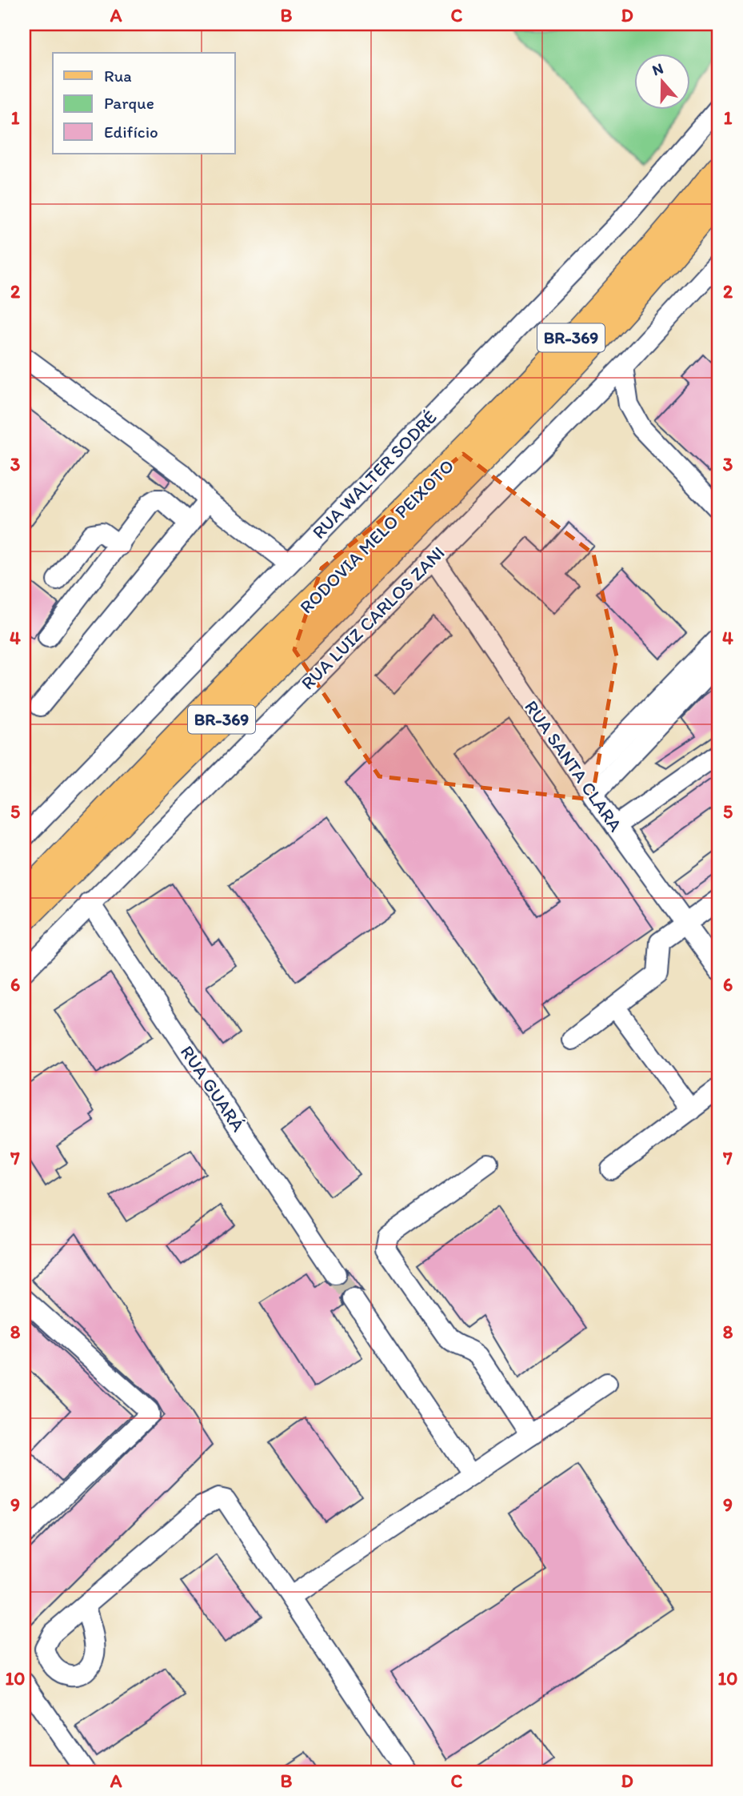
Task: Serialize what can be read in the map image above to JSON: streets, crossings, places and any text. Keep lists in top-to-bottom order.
{
  "streets": {
    "main road": ["BR-369", "RODOVIA MELO PEIXOTO"],
    "street": [
      "RUA WALTER SODRÉ",
      "RUA LUIZ CARLOS ZANI",
      "RUA SANTA CLARA",
      "RUA GUARÁ"
    ]
  },
  "crossings": [
    ["RUA LUIZ CARLOS ZANI", "RUA SANTA CLARA"],
    ["RUA LUIZ CARLOS ZANI", "RUA GUARÁ"]
  ],
  "legend": ["Rua", "Parque", "Edifício"],
  "north": "top",
  "grid": {
    "columns": [
      "A",
      "B",
      "C",
      "D"
    ],
    "rows": [
      "1",
      "2",
      "3",
      "4",
      "5",
      "6",
      "7",
      "8",
      "9",
      "10"
    ]
  }
}
